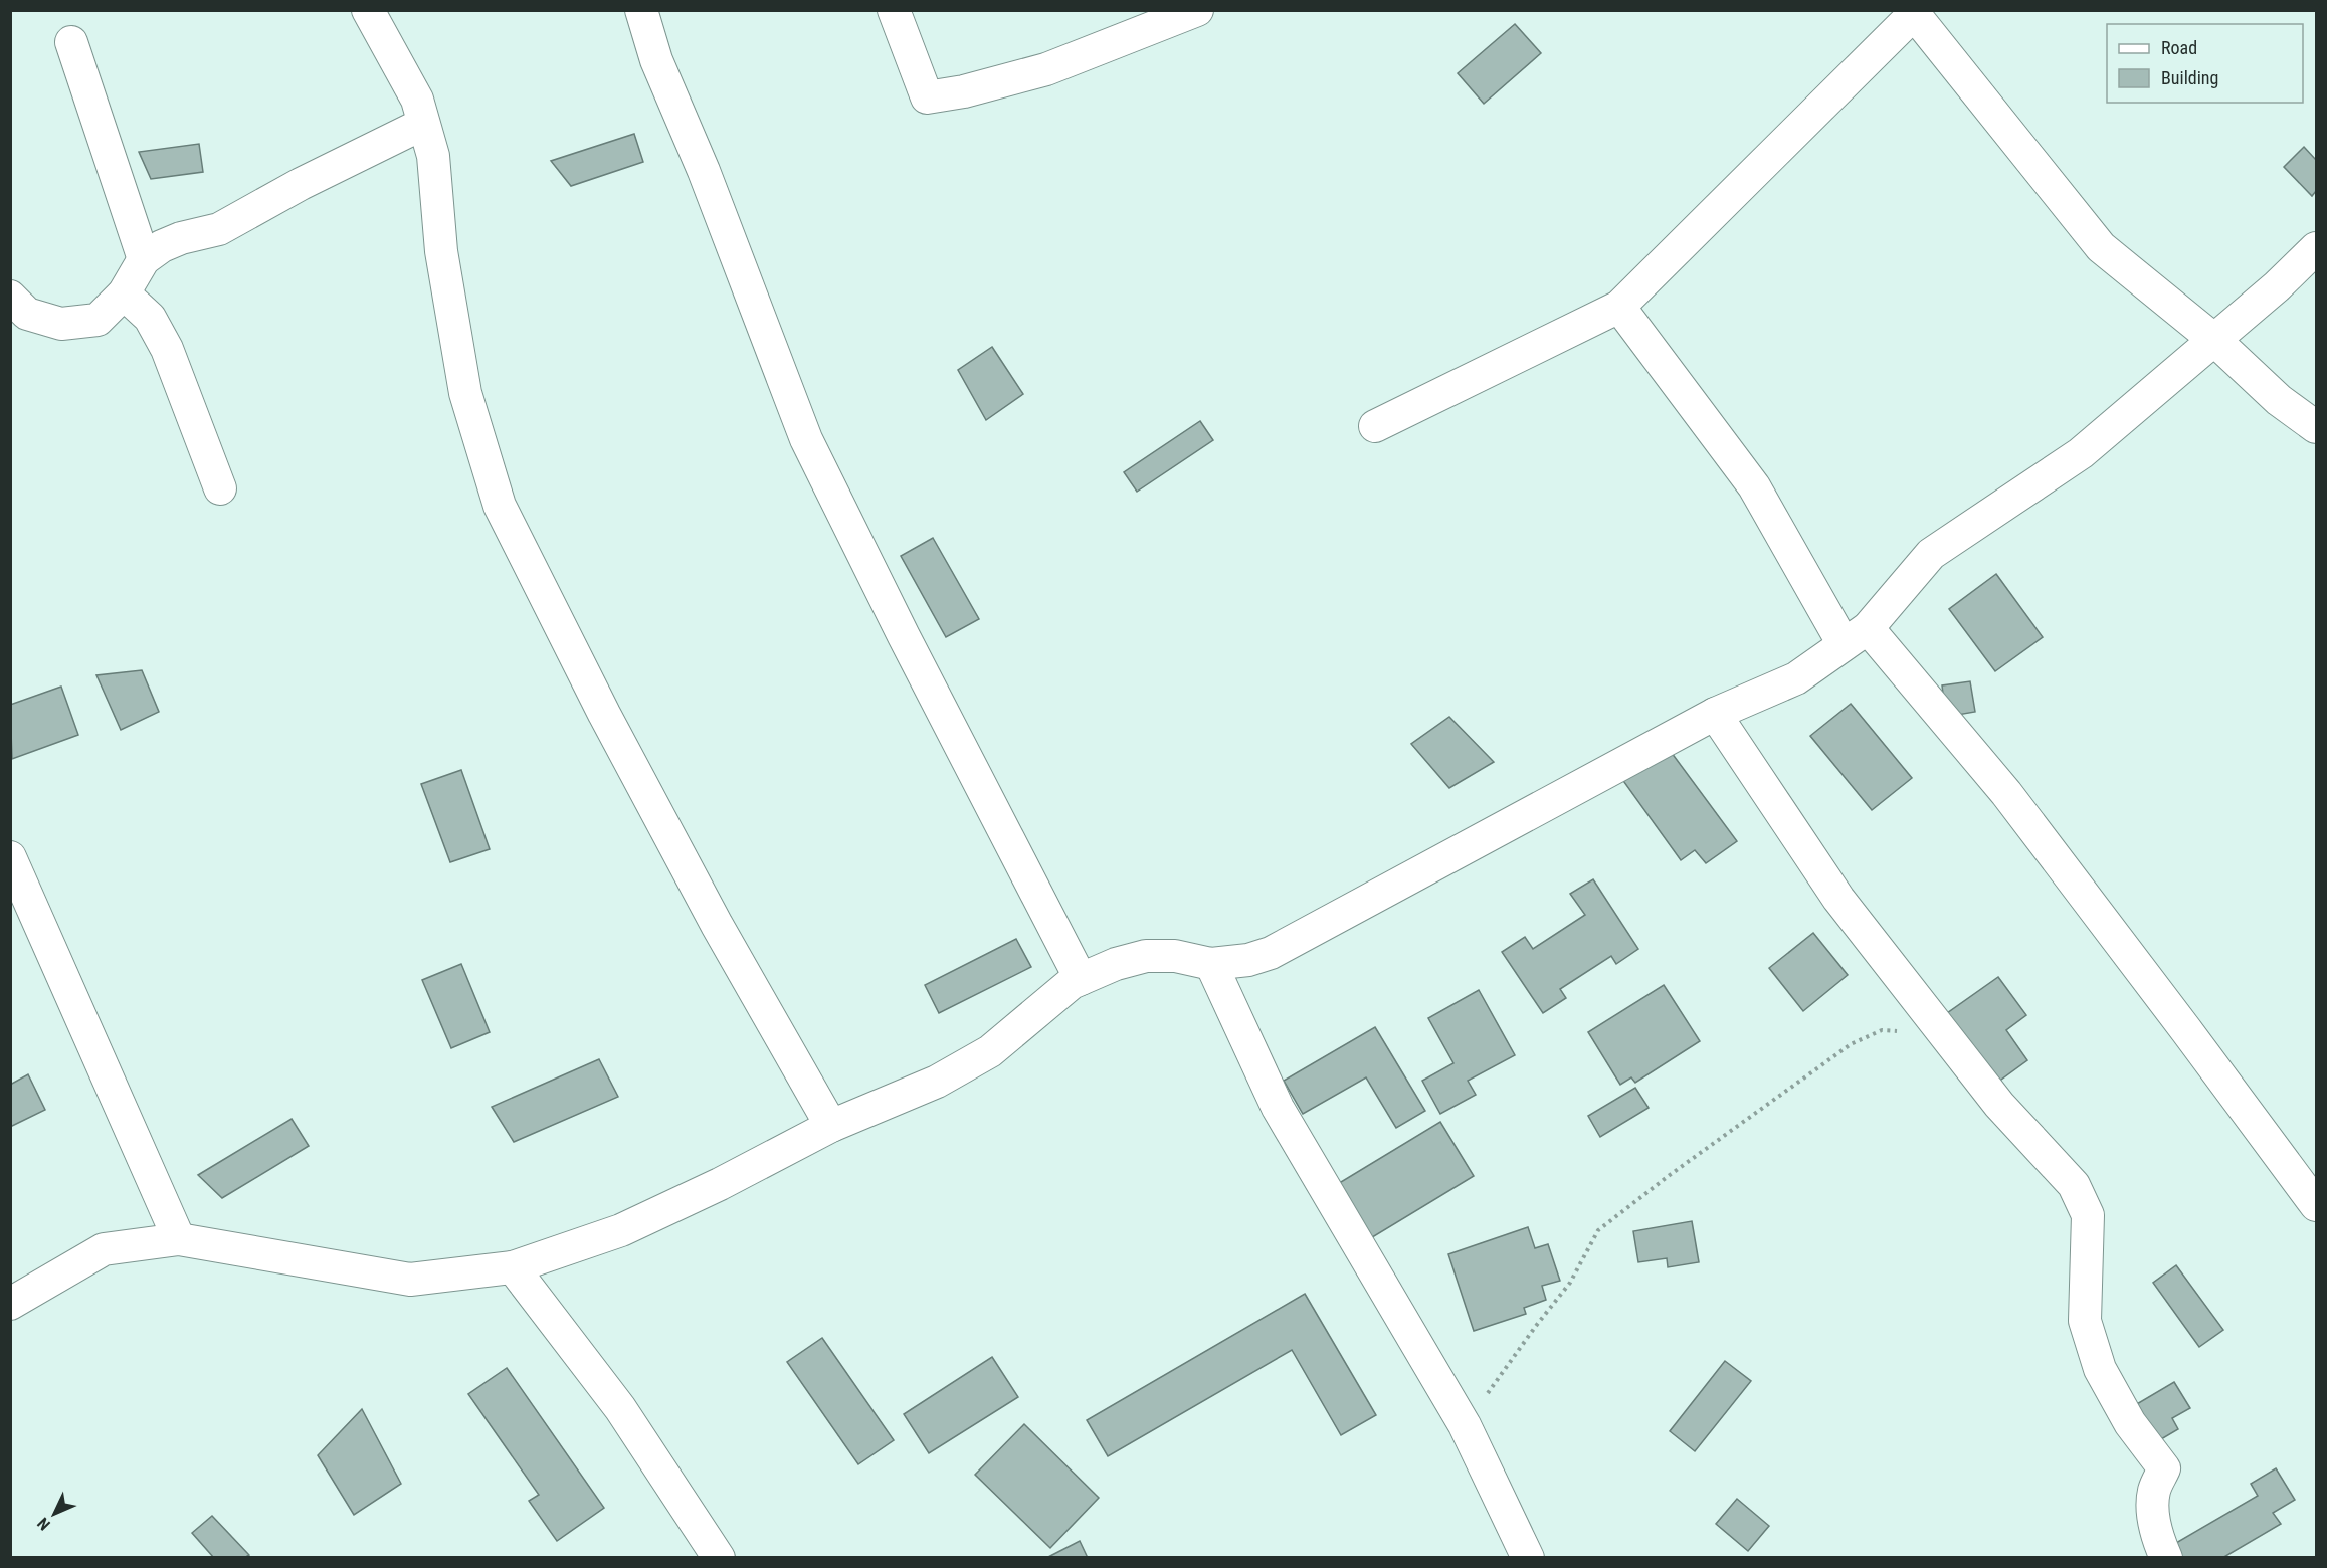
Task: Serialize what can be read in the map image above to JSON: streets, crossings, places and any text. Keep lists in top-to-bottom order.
{
  "legend": ["Road", "Building"],
  "north": "bottom left"
}
